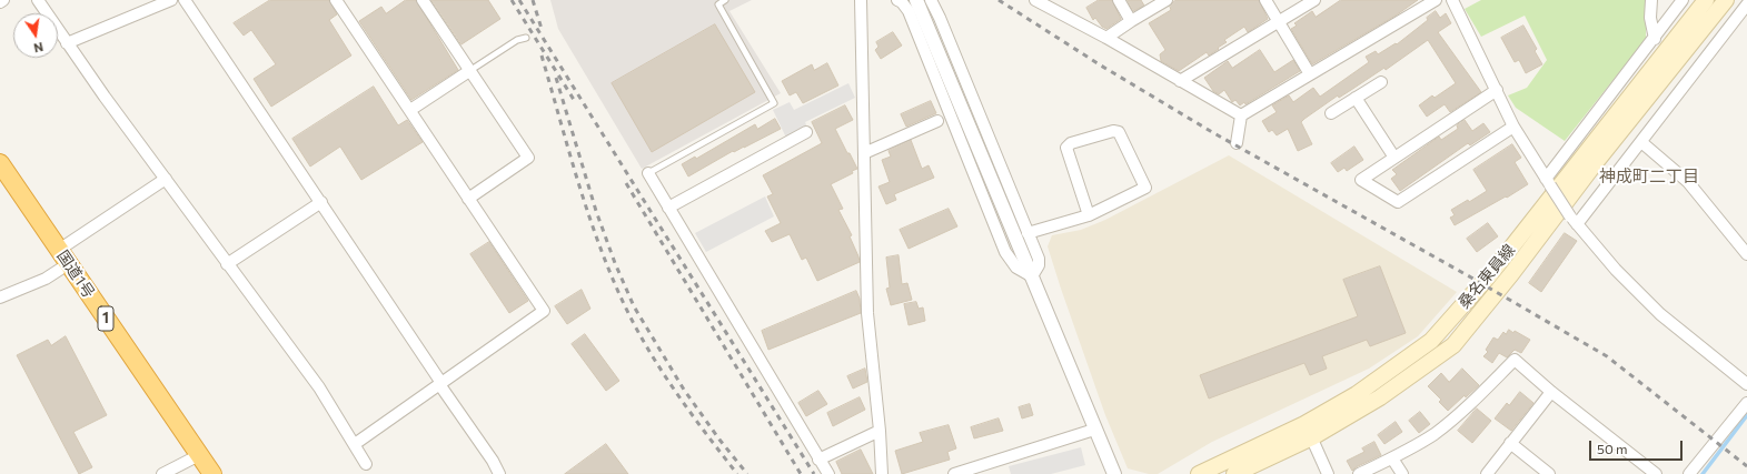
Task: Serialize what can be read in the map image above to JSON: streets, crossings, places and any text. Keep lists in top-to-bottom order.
{
  "streets": {
    "highway": ["国道1号", "1"],
    "main road": ["桑名東員線"]
  },
  "districts": ["神成町二丁目"],
  "scale_bar": "50 m",
  "north": "bottom"
}
